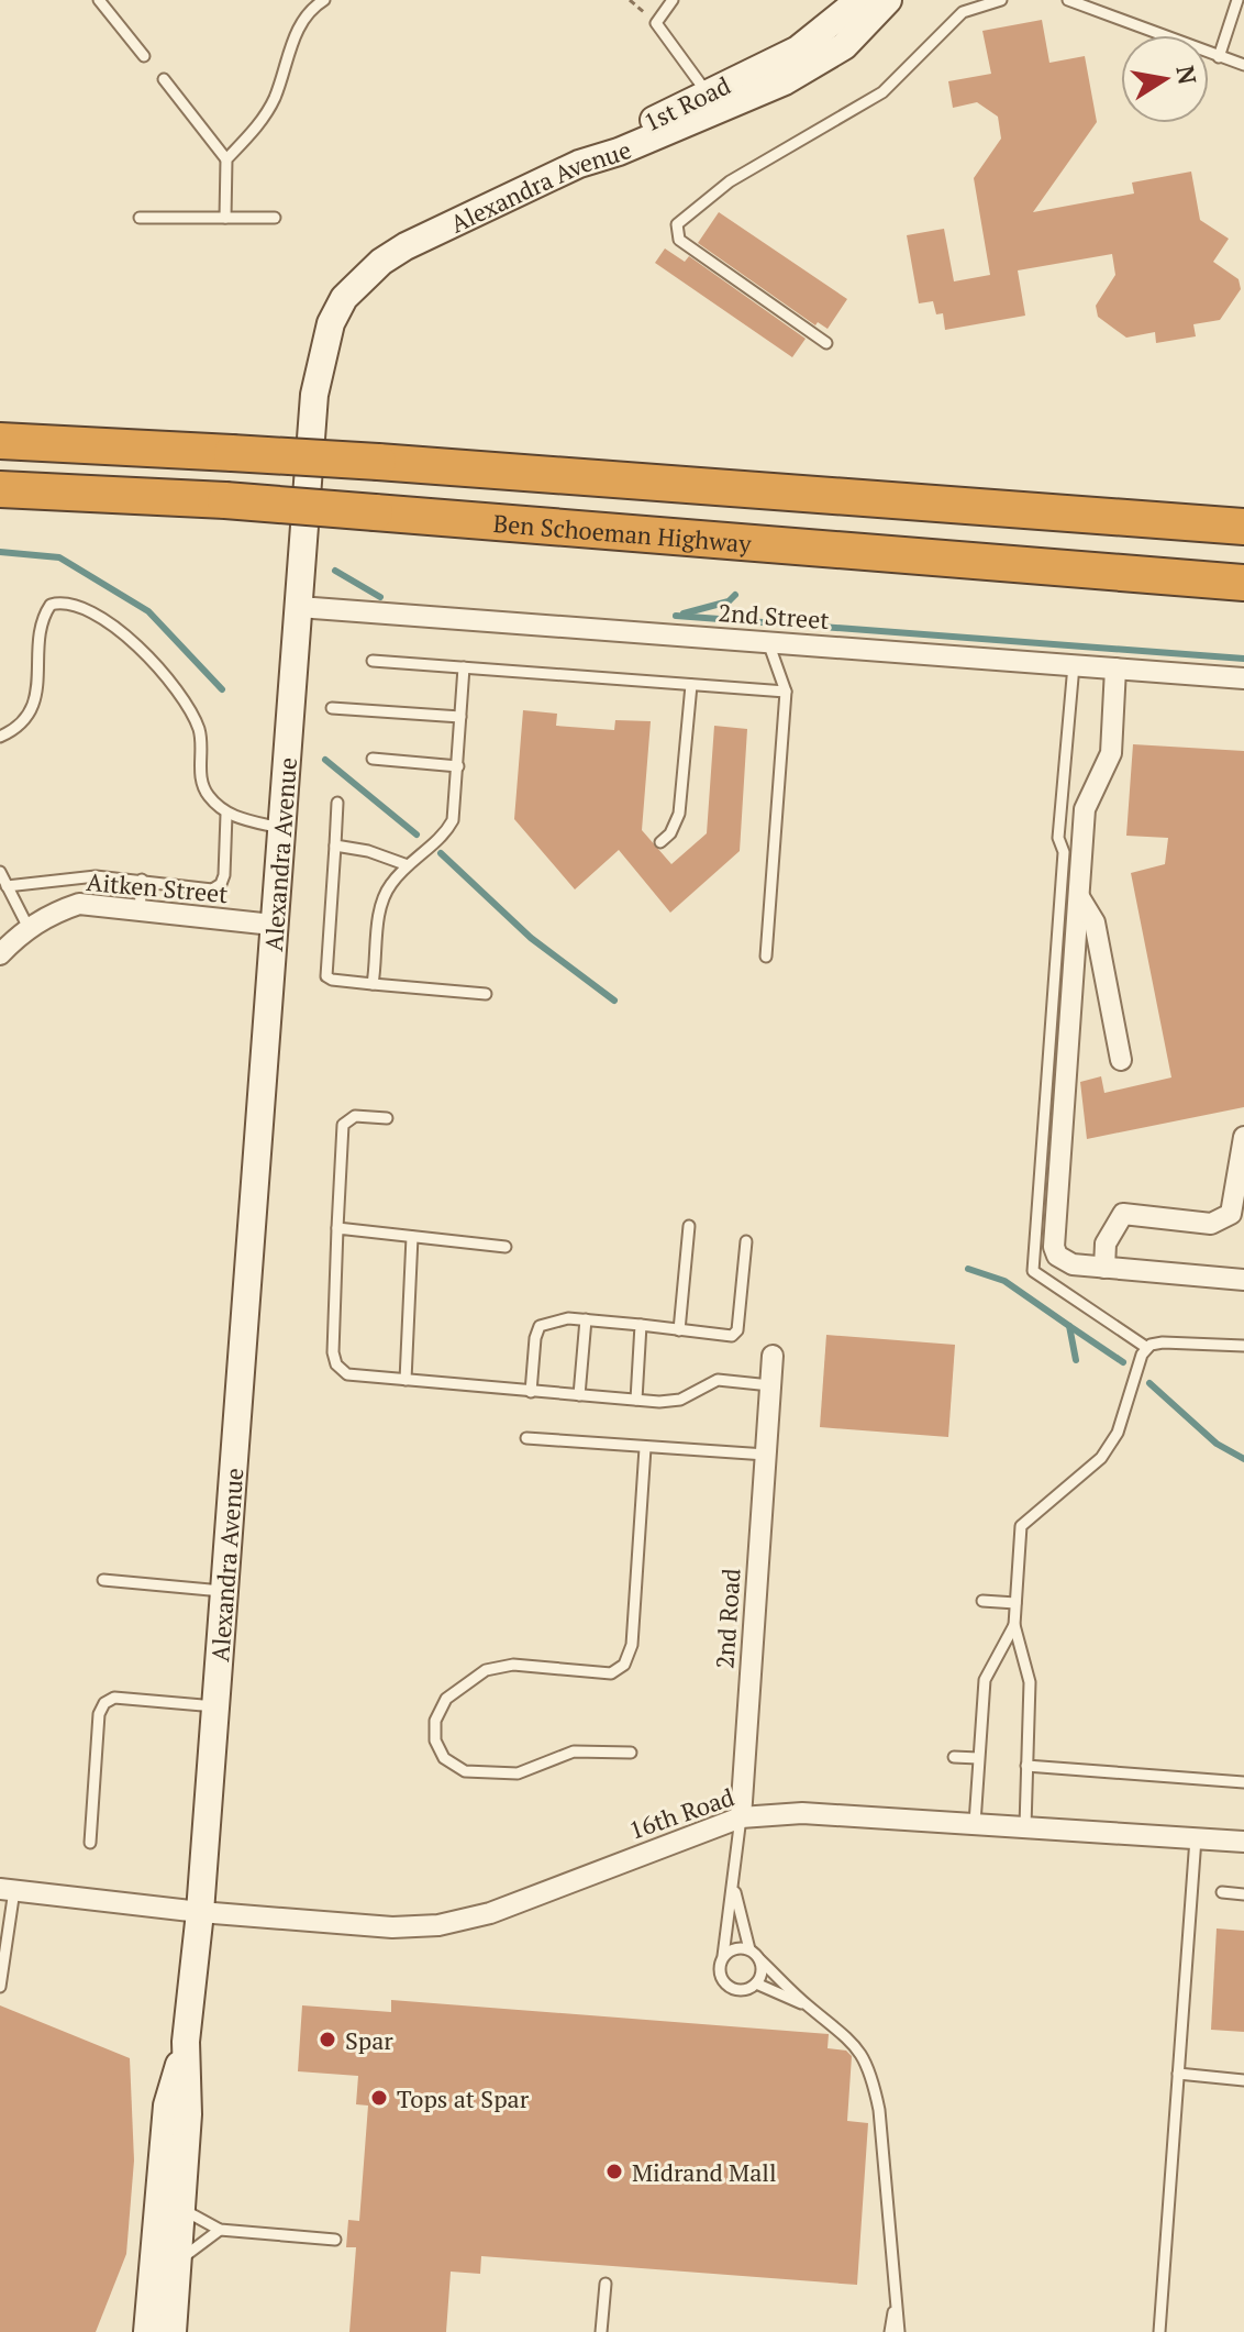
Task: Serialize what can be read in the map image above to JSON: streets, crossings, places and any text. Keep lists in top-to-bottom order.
{
  "streets": {
    "highway": ["Ben Schoeman Highway"],
    "main road": ["1st Road", "Alexandra Avenue"],
    "street": [
      "2nd Street",
      "Aitken Street",
      "2nd Road",
      "16th Road"
    ]
  },
  "crossings": [
    ["1st Road", "Alexandra Avenue"],
    ["Alexandra Avenue", "2nd Street"],
    ["Alexandra Avenue", "Aitken Street"],
    ["Alexandra Avenue", "16th Road"],
    ["2nd Road", "16th Road"]
  ],
  "places": ["Spar", "Tops at Spar", "Midrand Mall"],
  "north": "right"
}
